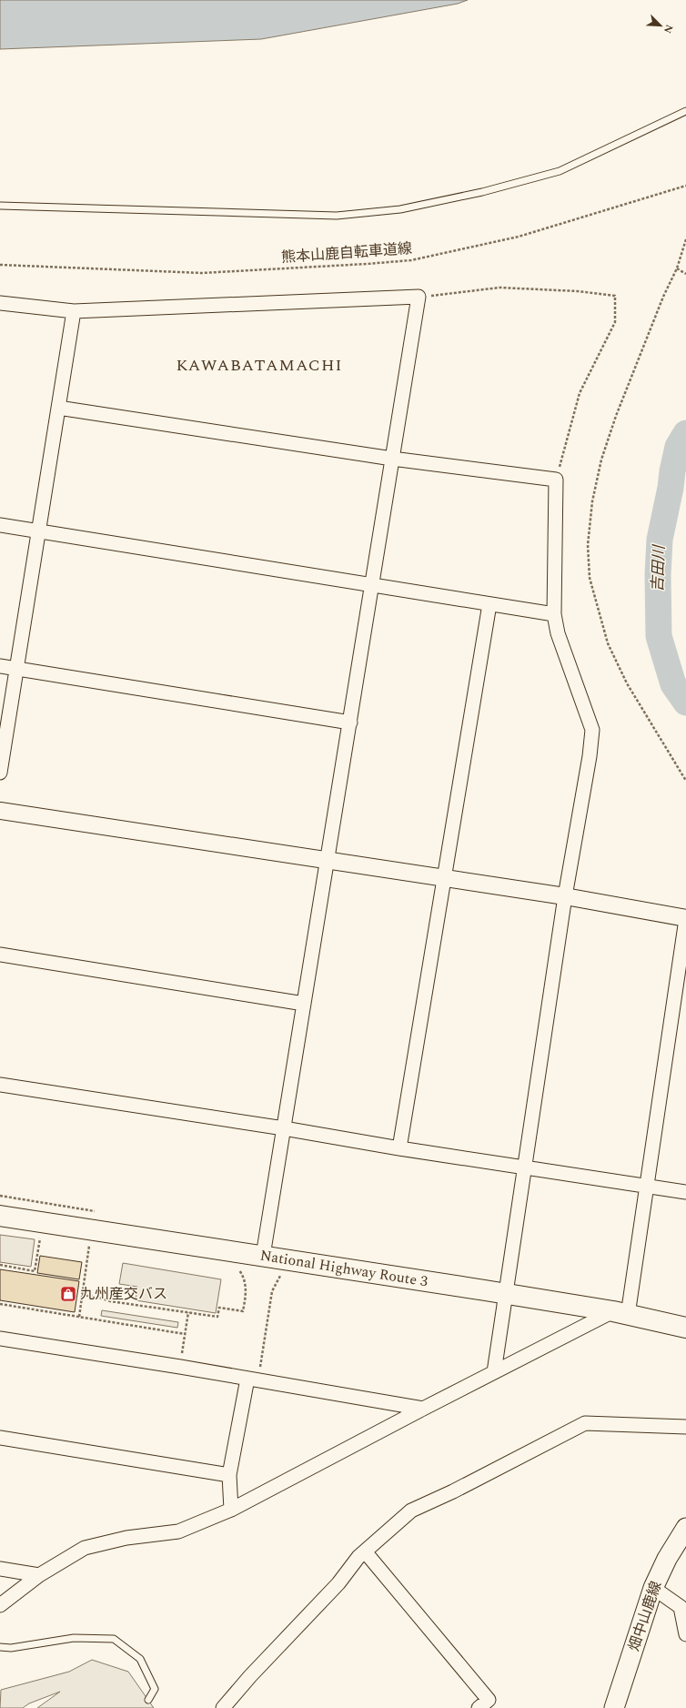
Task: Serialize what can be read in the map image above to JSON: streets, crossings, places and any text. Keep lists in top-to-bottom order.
{
  "streets": {
    "highway": ["National Highway Route 3"],
    "main road": ["畑中山鹿線"],
    "path": ["熊本山鹿自転車道線"]
  },
  "districts": ["KAWABATAMACHI"],
  "water": ["吉田川"],
  "places": {
    "shop": ["九州産交バス"]
  },
  "north": "bottom right"
}
